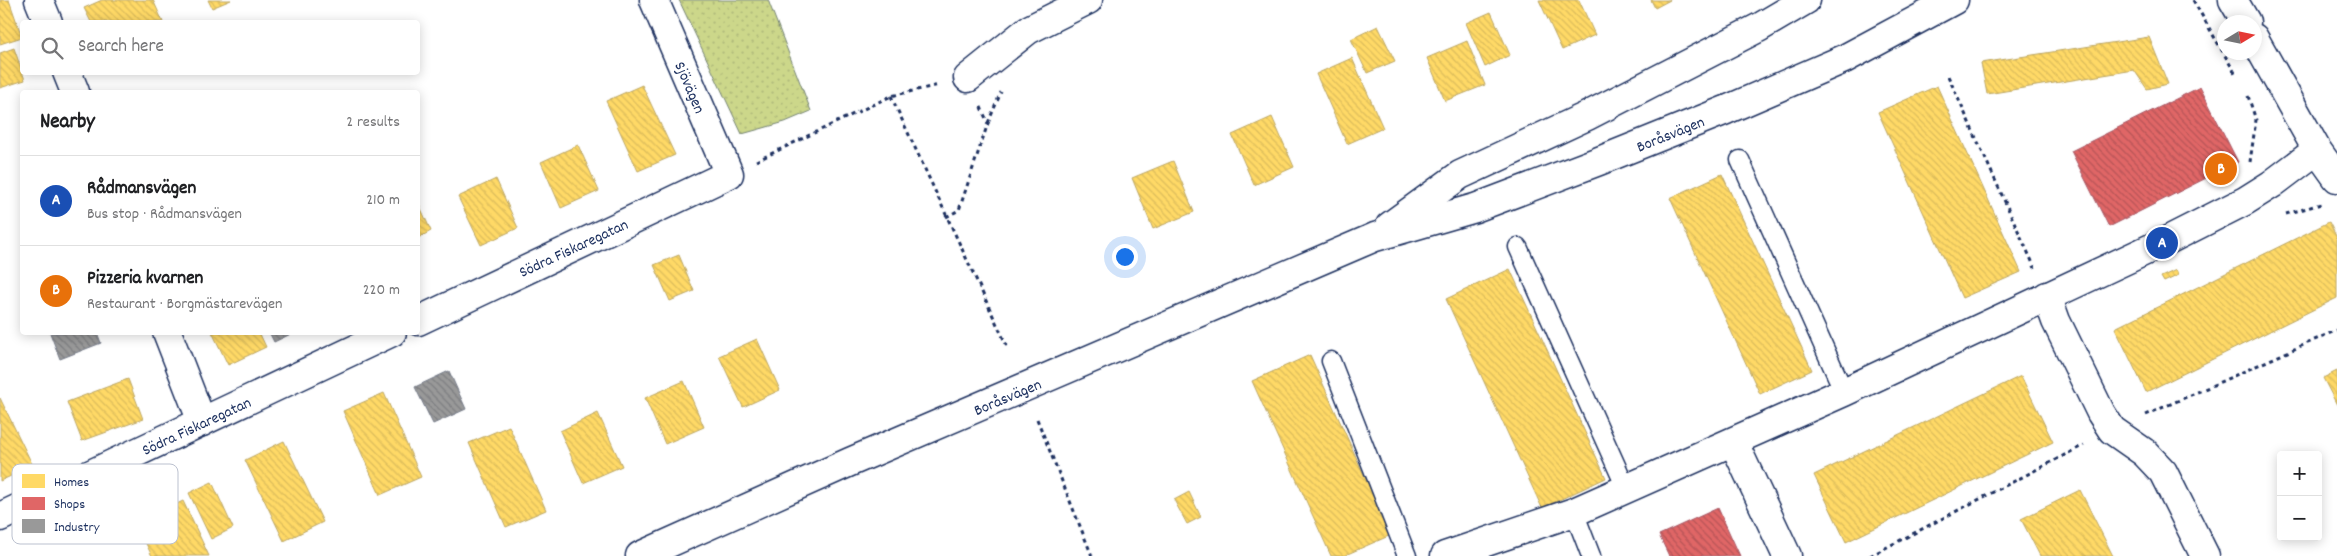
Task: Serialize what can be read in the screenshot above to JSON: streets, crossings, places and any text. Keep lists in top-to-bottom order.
{
  "streets": {
    "street": ["Sjövägen", "Boråsvägen", "Södra Fiskaregatan"]
  },
  "crossings": [
    ["Sjövägen", "Södra Fiskaregatan"]
  ],
  "legend": ["Homes", "Shops", "Industry"],
  "north": "right",
  "page": {
    "search": "Search here",
    "heading": ["Nearby", "2 results"],
    "pins": ["B", "A"],
    "list": [
      {
        "mark": "A",
        "name": "Rådmansvägen",
        "note": "Bus stop · Rådmansvägen",
        "value": "210 m"
      },
      {
        "mark": "B",
        "name": "Pizzeria kvarnen",
        "note": "Restaurant · Borgmästarevägen",
        "value": "220 m"
      }
    ],
    "map_buttons": ["+", "−"]
  }
}
